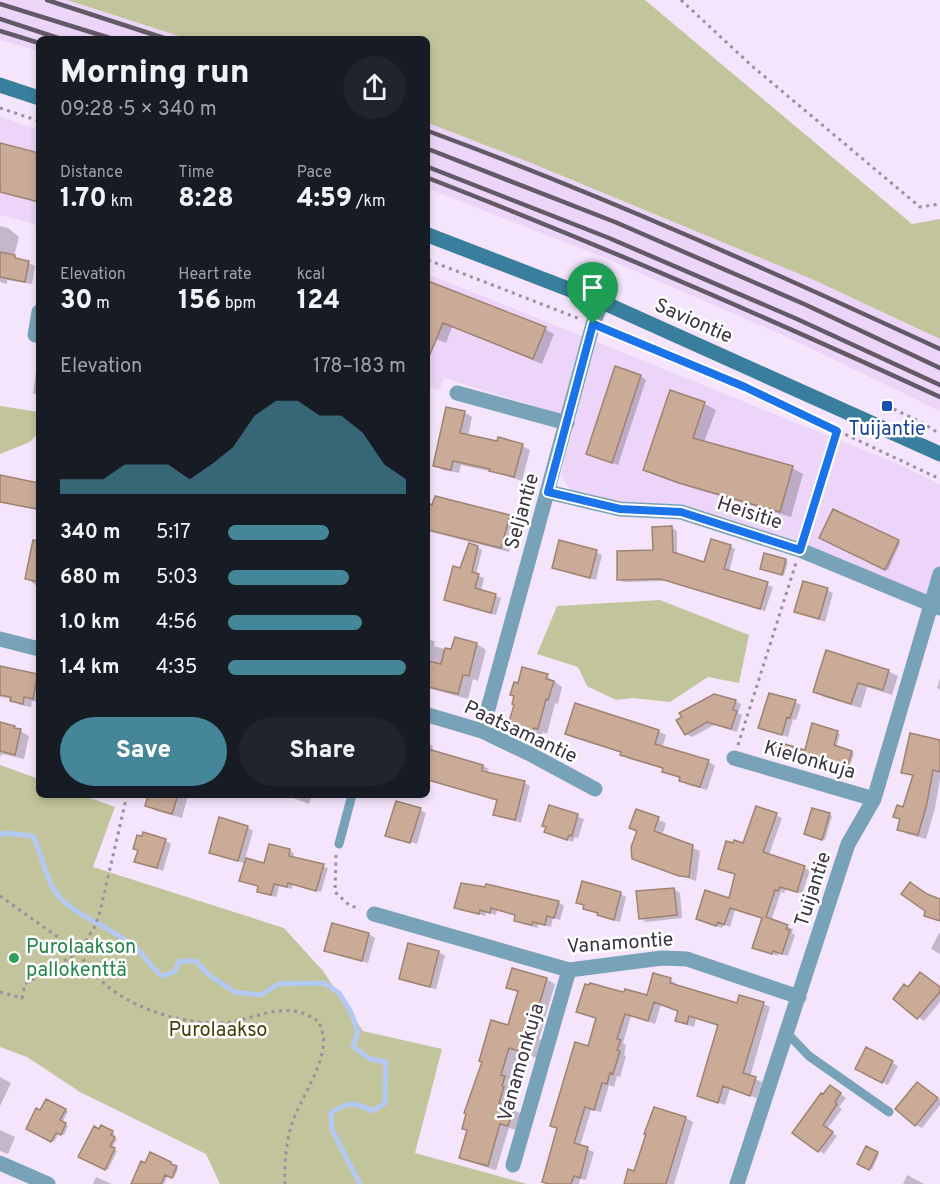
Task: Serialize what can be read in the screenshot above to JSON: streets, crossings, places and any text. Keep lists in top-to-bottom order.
{
  "streets": {
    "main road": ["Saviontie"],
    "street": [
      "Seljantie",
      "Heisitie",
      "Paatsamantie",
      "Kielonkuja",
      "Tuijantie",
      "Vanamontie",
      "Vanamonkuja"
    ]
  },
  "crossings": [
    ["Saviontie", "Seljantie"],
    ["Seljantie", "Heisitie"],
    ["Seljantie", "Paatsamantie"],
    ["Heisitie", "Tuijantie"],
    ["Kielonkuja", "Tuijantie"],
    ["Tuijantie", "Vanamontie"],
    ["Vanamontie", "Vanamonkuja"]
  ],
  "parks": ["Purolaakso"],
  "places": {
    "transit": ["Tuijantie"],
    "other": ["Purolaakson pallokenttä"]
  },
  "page": {
    "heading": ["Morning run", "09:28 · 5 × 340 m"],
    "stats": [
      ["Distance", "1.70 km"],
      ["Time", "8:28"],
      ["Pace", "4:59 /km"],
      ["Elevation", "30 m"],
      ["Heart rate", "156 bpm"],
      ["kcal", "124"]
    ],
    "chart": ["Elevation", "178–183 m"],
    "list": [
      {
        "name": "340 m",
        "note": "5:17"
      },
      {
        "name": "680 m",
        "note": "5:03"
      },
      {
        "name": "1.0 km",
        "note": "4:56"
      },
      {
        "name": "1.4 km",
        "note": "4:35"
      }
    ],
    "buttons": ["Save", "Share"]
  }
}
